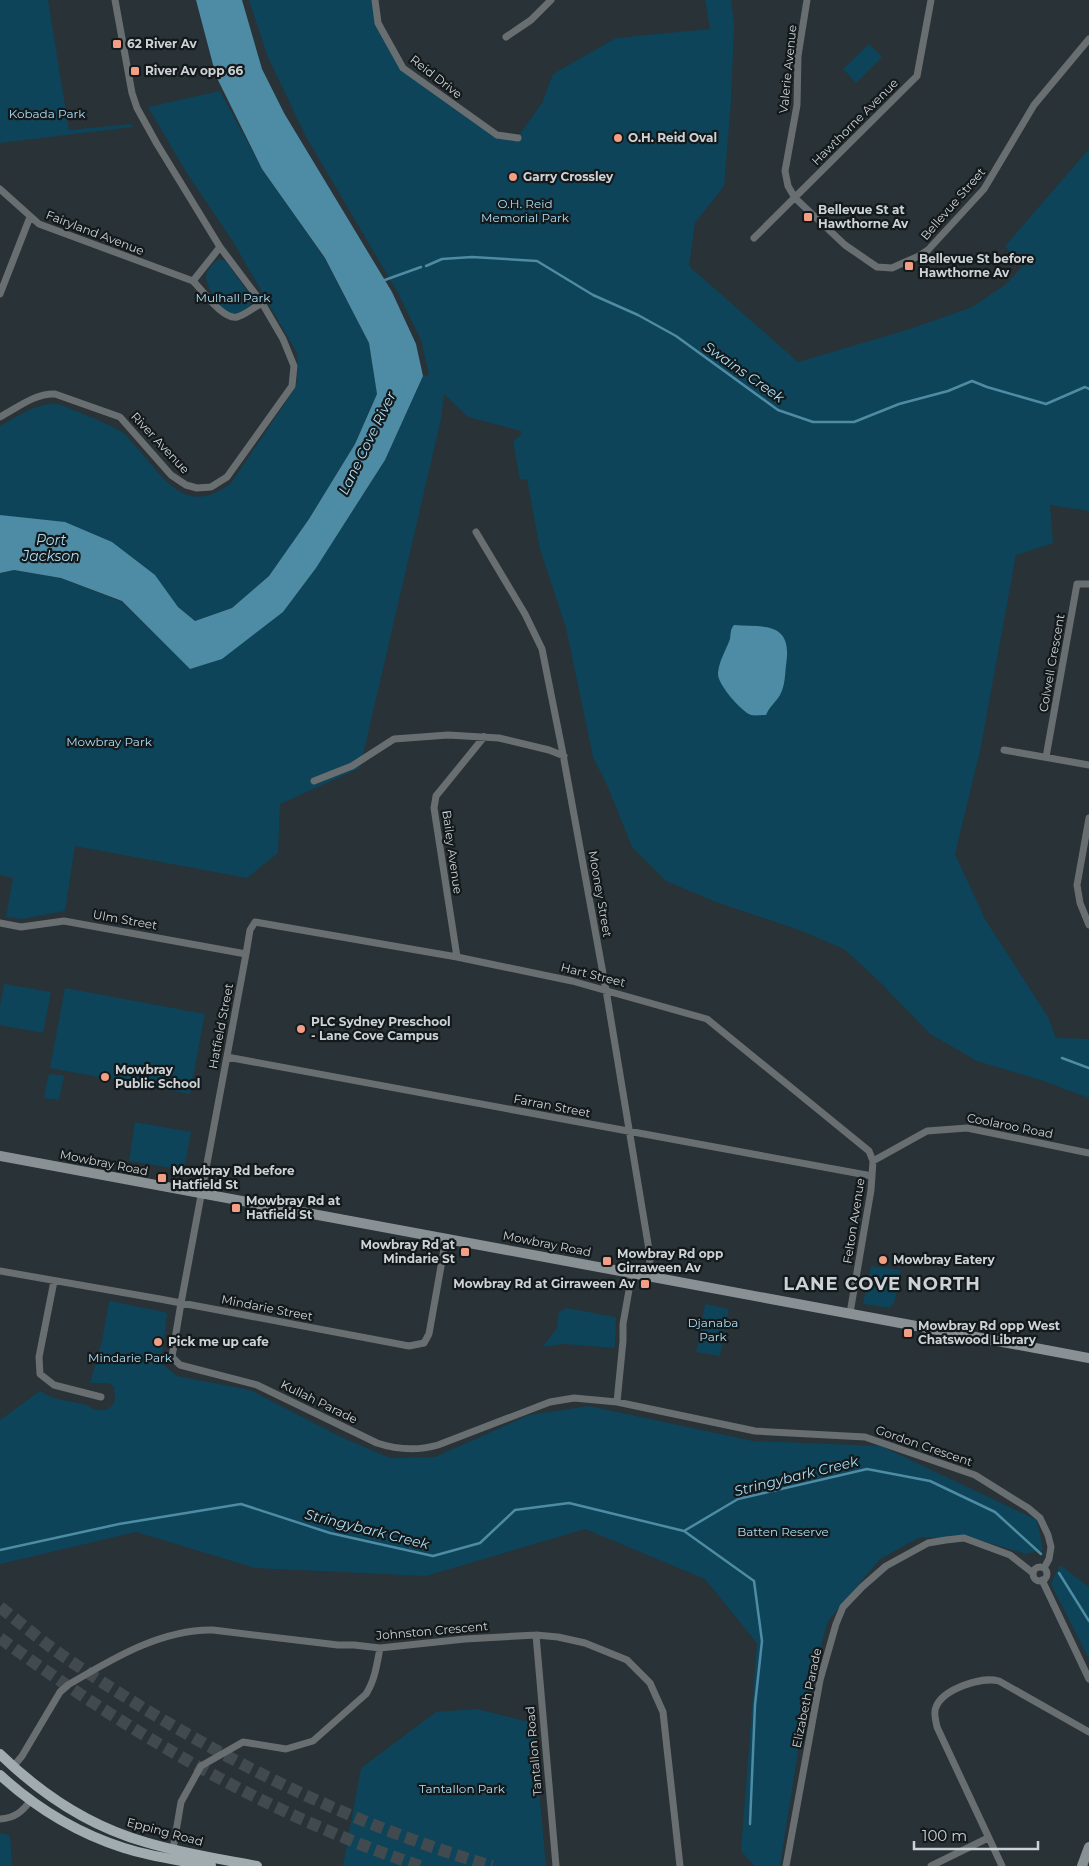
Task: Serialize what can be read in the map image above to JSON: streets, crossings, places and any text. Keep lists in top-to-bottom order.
{
  "streets": {
    "main road": ["Mowbray Road", "Epping Road"],
    "street": [
      "Valerie Avenue",
      "Reid Drive",
      "Hawthorne Avenue",
      "Bellevue Street",
      "Fairyland Avenue",
      "River Avenue",
      "Colwell Crescent",
      "Bailey Avenue",
      "Mooney Street",
      "Ulm Street",
      "Hart Street",
      "Hatfield Street",
      "Farran Street",
      "Coolaroo Road",
      "Felton Avenue",
      "Mindarie Street",
      "Kullah Parade",
      "Gordon Crescent",
      "Johnston Crescent",
      "Elizabeth Parade",
      "Tantallon Road"
    ]
  },
  "crossings": [
    ["Valerie Avenue", "Hawthorne Avenue"],
    ["Valerie Avenue", "Bellevue Street"],
    ["Hawthorne Avenue", "Bellevue Street"],
    ["Bailey Avenue", "Hart Street"],
    ["Mooney Street", "Hart Street"],
    ["Mooney Street", "Farran Street"],
    ["Mooney Street", "Mowbray Road"],
    ["Ulm Street", "Hatfield Street"],
    ["Hart Street", "Hatfield Street"],
    ["Hart Street", "Coolaroo Road"],
    ["Hart Street", "Felton Avenue"],
    ["Hatfield Street", "Farran Street"],
    ["Hatfield Street", "Mowbray Road"],
    ["Hatfield Street", "Kullah Parade"],
    ["Farran Street", "Felton Avenue"],
    ["Coolaroo Road", "Felton Avenue"],
    ["Mowbray Road", "Felton Avenue"],
    ["Mowbray Road", "Mindarie Street"],
    ["Mowbray Road", "Kullah Parade"],
    ["Mindarie Street", "Kullah Parade"],
    ["Kullah Parade", "Gordon Crescent"],
    ["Gordon Crescent", "Elizabeth Parade"],
    ["Johnston Crescent", "Tantallon Road"],
    ["Johnston Crescent", "Epping Road"]
  ],
  "districts": ["LANE COVE NORTH"],
  "water": [
    "Swains Creek",
    "Lane Cove River",
    "Port Jackson",
    "Stringybark Creek"
  ],
  "parks": [
    "Kobada Park",
    "O.H. Reid Memorial Park",
    "Mulhall Park",
    "Mowbray Park",
    "Djanaba Park",
    "Mindarie Park",
    "Batten Reserve",
    "Tantallon Park"
  ],
  "places": {
    "transit": [
      "62 River Av",
      "River Av opp 66",
      "Bellevue St at Hawthorne Av",
      "Bellevue St before Hawthorne Av",
      "Mowbray Rd before Hatfield St",
      "Mowbray Rd at Hatfield St",
      "Mowbray Rd at Mindarie St",
      "Mowbray Rd opp Girraween Av",
      "Mowbray Rd at Girraween Av",
      "Mowbray Rd opp West Chatswood Library"
    ],
    "other": [
      "O.H. Reid Oval",
      "Garry Crossley",
      "PLC Sydney Preschool - Lane Cove Campus",
      "Mowbray Public School",
      "Mowbray Eatery",
      "Pick me up cafe"
    ]
  },
  "scale_bar": "100 m"
}
